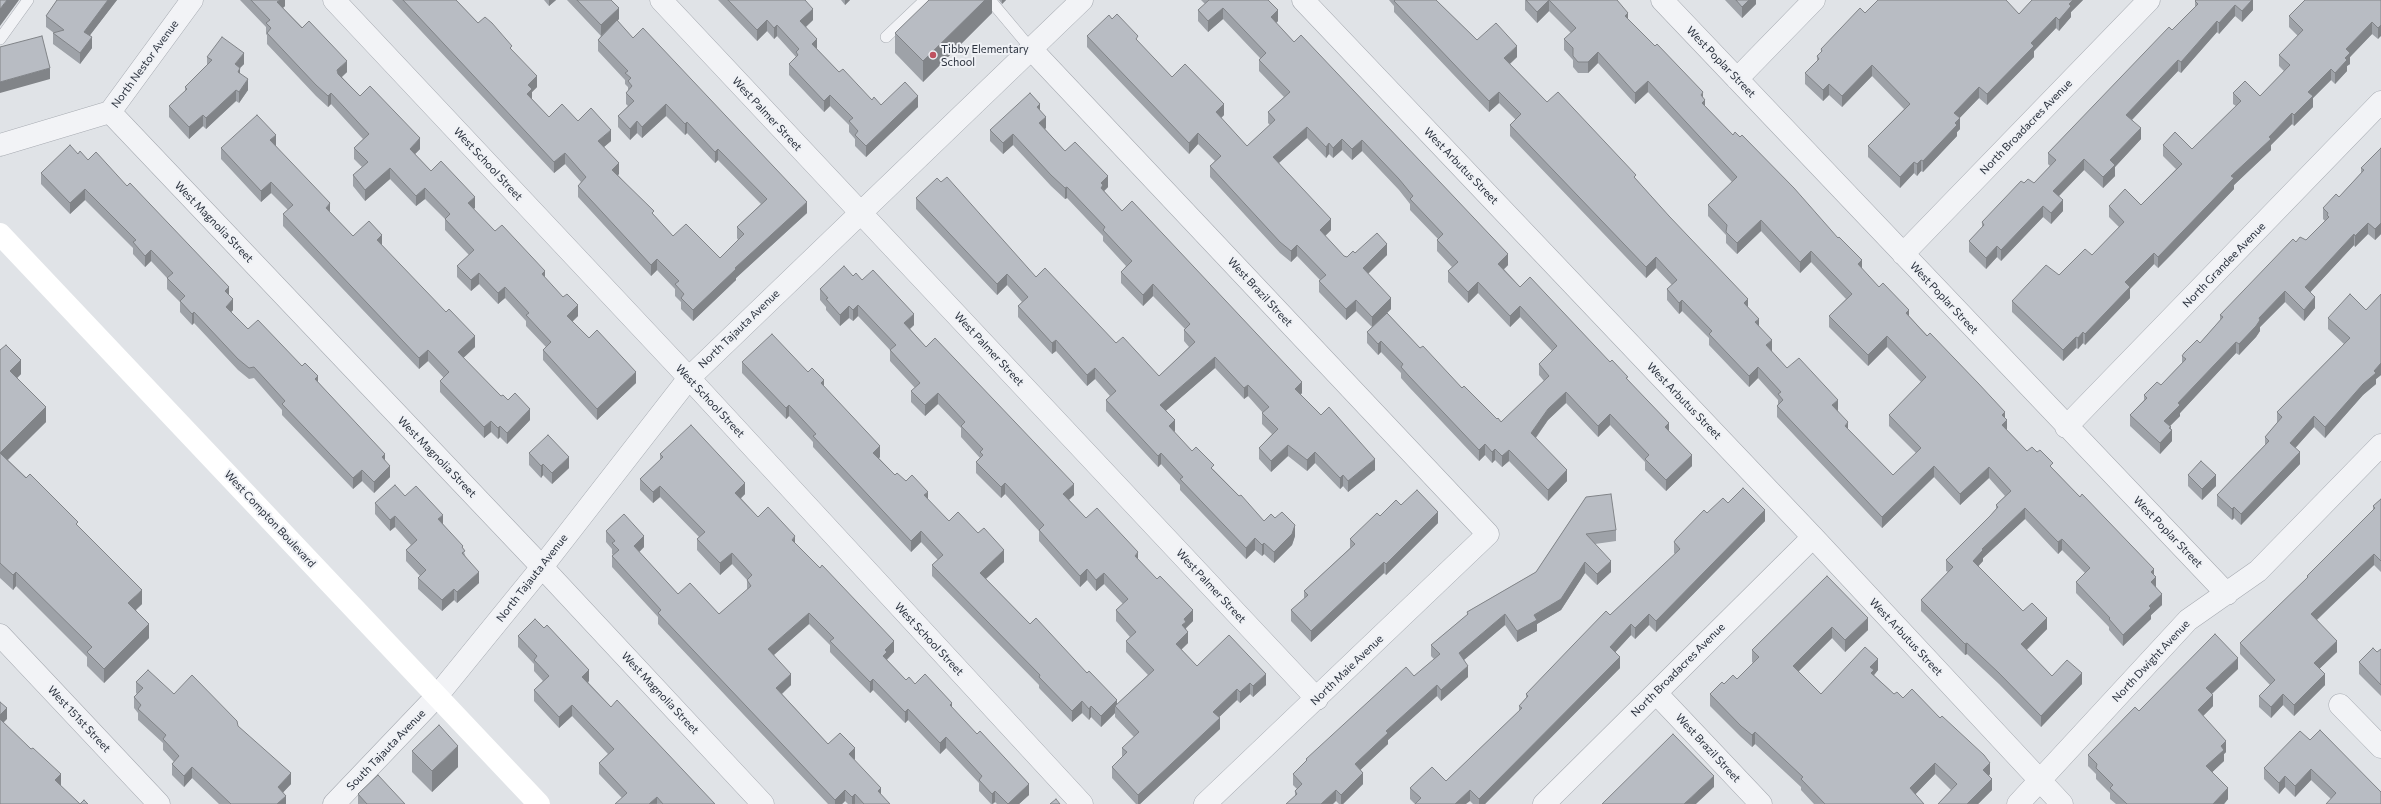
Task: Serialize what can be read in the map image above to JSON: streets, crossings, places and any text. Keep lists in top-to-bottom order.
{
  "streets": {
    "main road": ["West Compton Boulevard"],
    "street": [
      "West Poplar Street",
      "North Nestor Avenue",
      "West Palmer Street",
      "North Broadacres Avenue",
      "West School Street",
      "West Arbutus Street",
      "West Magnolia Street",
      "North Grandee Avenue",
      "West Brazil Street",
      "North Tajauta Avenue",
      "North Dwight Avenue",
      "North Maie Avenue",
      "West 151st Street",
      "South Tajauta Avenue"
    ]
  },
  "crossings": [
    ["West Poplar Street", "North Broadacres Avenue"],
    ["West Poplar Street", "North Grandee Avenue"],
    ["West Poplar Street", "North Dwight Avenue"],
    ["North Nestor Avenue", "West Magnolia Street"],
    ["West Palmer Street", "North Tajauta Avenue"],
    ["West Palmer Street", "North Maie Avenue"],
    ["North Broadacres Avenue", "West Arbutus Street"],
    ["North Broadacres Avenue", "West Brazil Street"],
    ["West School Street", "North Tajauta Avenue"],
    ["West Arbutus Street", "North Dwight Avenue"],
    ["West Magnolia Street", "North Tajauta Avenue"],
    ["West Brazil Street", "North Tajauta Avenue"],
    ["West Brazil Street", "North Maie Avenue"],
    ["North Tajauta Avenue", "West Compton Boulevard"],
    ["North Tajauta Avenue", "South Tajauta Avenue"],
    ["West Compton Boulevard", "South Tajauta Avenue"]
  ],
  "places": ["Tibby Elementary School"]
}
